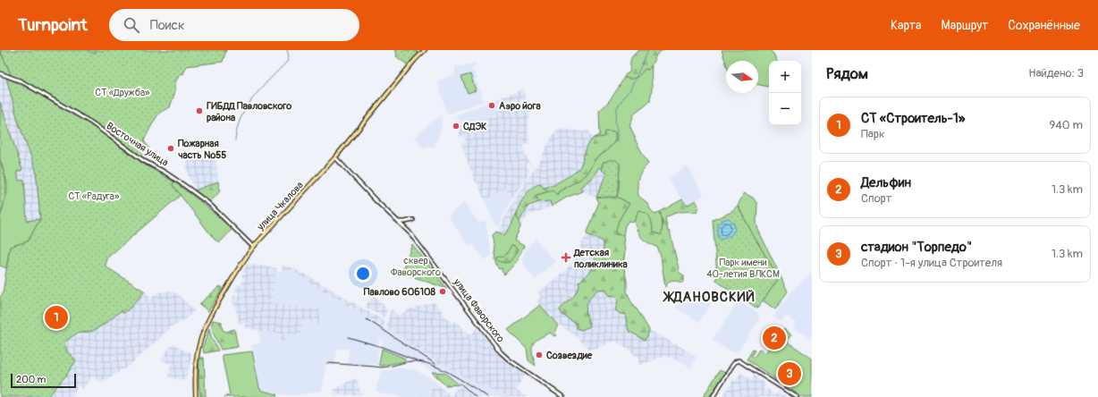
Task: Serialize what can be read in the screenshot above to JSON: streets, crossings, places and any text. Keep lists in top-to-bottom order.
{
  "streets": {
    "main road": ["улица Чкалова"],
    "street": ["Восточная улица", "улица Фаворского"]
  },
  "crossings": [
    ["Восточная улица", "улица Чкалова"],
    ["улица Чкалова", "улица Фаворского"]
  ],
  "districts": ["ЖДАНОВСКИЙ"],
  "parks": [
    "СТ «Дружба»",
    "СТ «Радуга»",
    "сквер Фаворского",
    "Парк имени 40-летия ВЛКСМ"
  ],
  "places": {
    "other": [
      "Аэро йога",
      "ГИБДД Павловского района",
      "СДЭК",
      "Пожарная часть №55",
      "Павлово 606108",
      "Созвездие"
    ],
    "health": ["Детская поликлиника"]
  },
  "scale_bar": "200 m",
  "north": "right",
  "page": {
    "header": "Turnpoint",
    "search": "Поиск",
    "nav": ["Карта", "Маршрут", "Сохранённые"],
    "heading": ["Рядом", "Найдено: 3"],
    "map_buttons": ["+", "−"],
    "list": [
      {
        "mark": "1",
        "name": "СТ «Строитель-1»",
        "note": "Парк",
        "value": "940 m"
      },
      {
        "mark": "2",
        "name": "Дельфин",
        "note": "Спорт",
        "value": "1.3 km"
      },
      {
        "mark": "3",
        "name": "стадион \"Торпедо\"",
        "note": "Спорт · 1-я улица Строителя",
        "value": "1.3 km"
      }
    ],
    "pins": ["1", "2", "3"],
    "scale": "200 m"
  }
}
